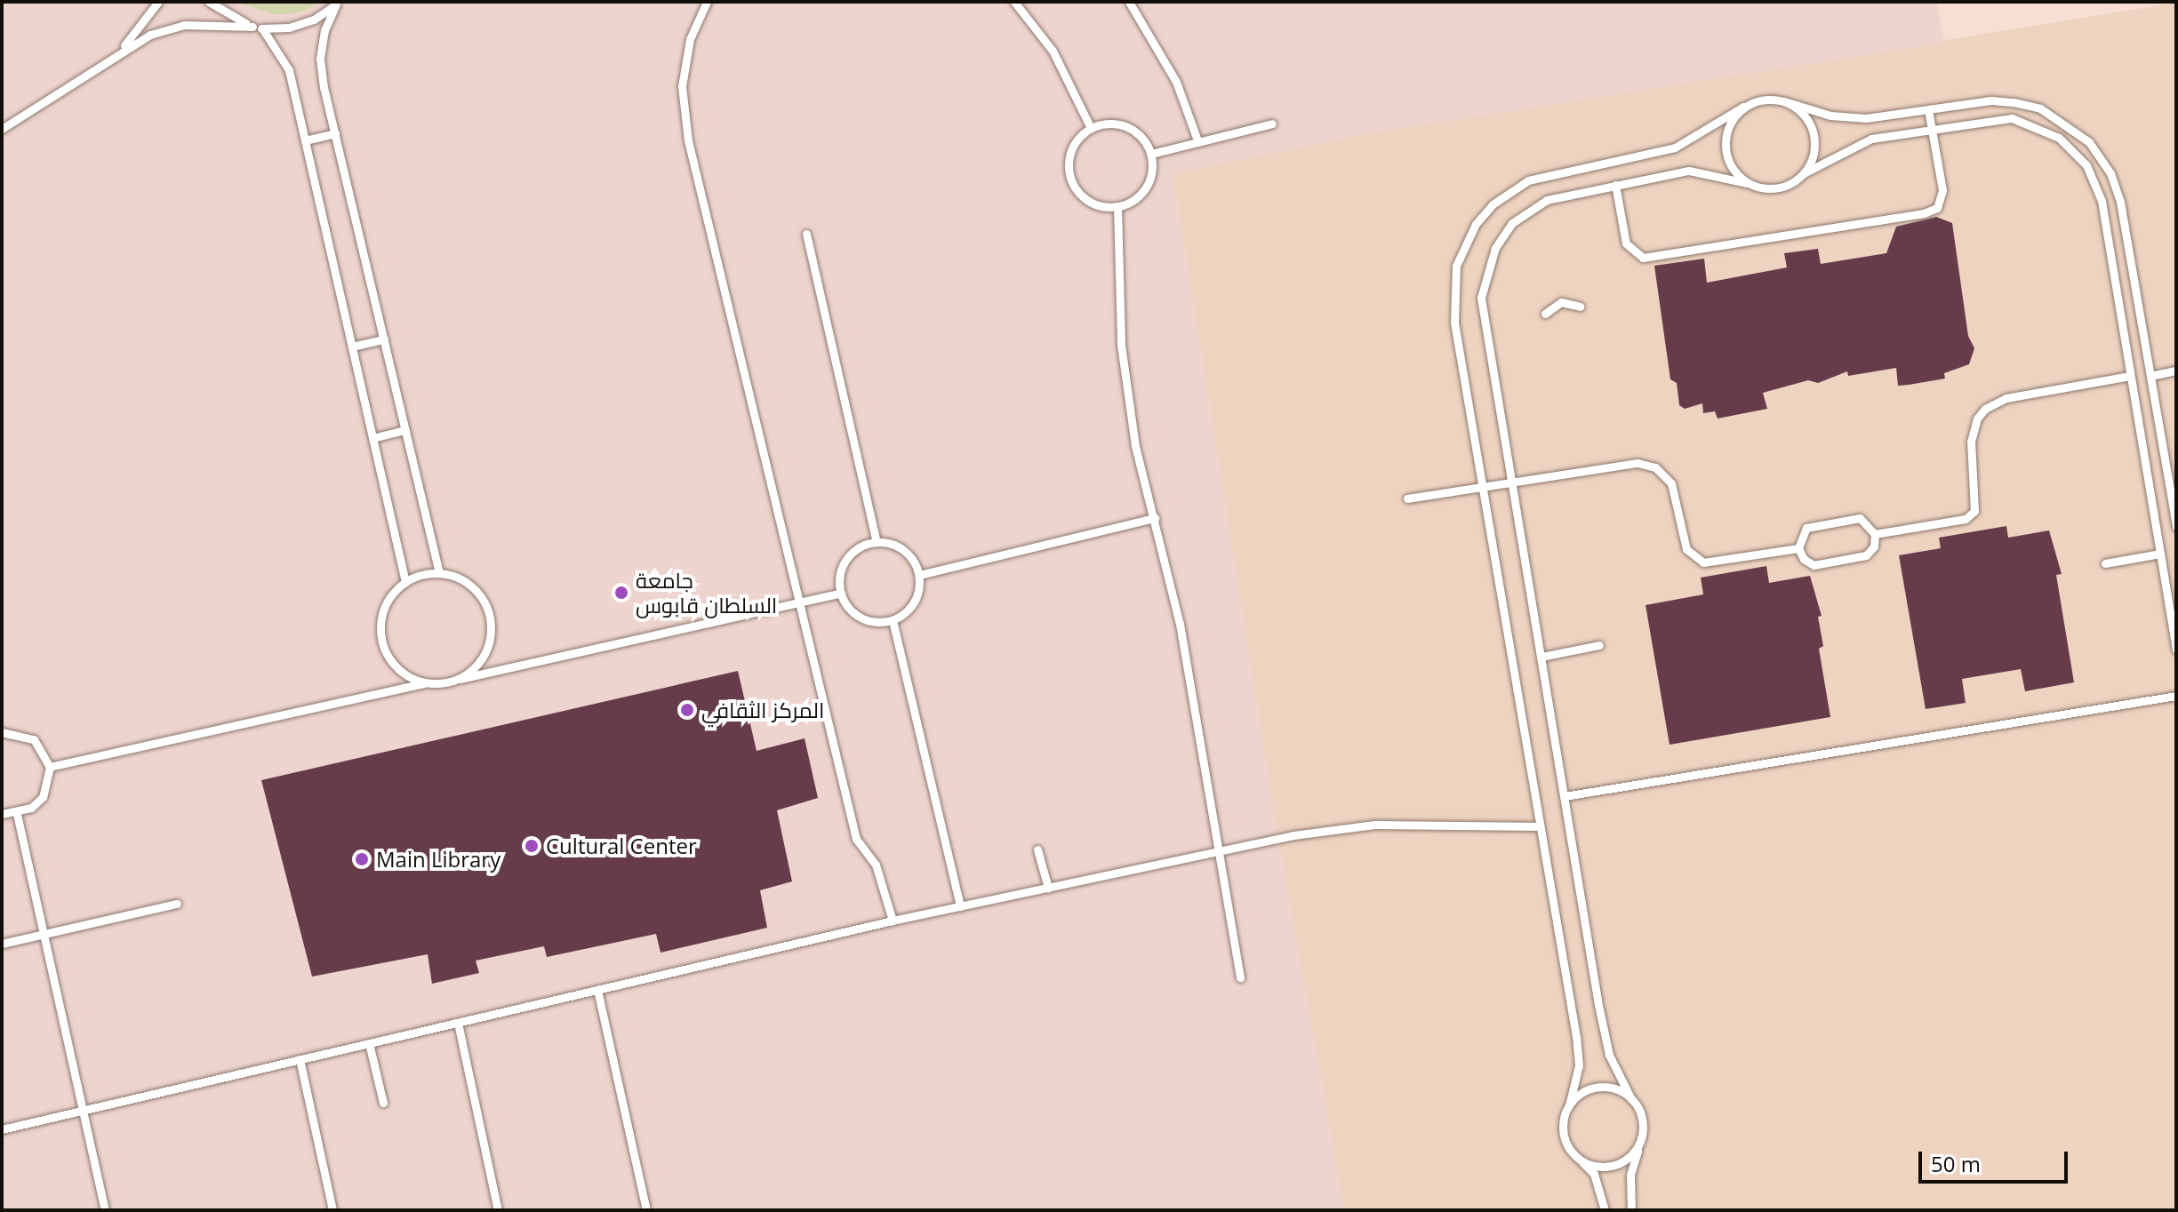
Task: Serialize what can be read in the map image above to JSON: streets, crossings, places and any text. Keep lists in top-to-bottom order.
{
  "places": [
    "جامعة السلطان قابوس",
    "المركز الثقافي",
    "Cultural Center",
    "Main Library"
  ],
  "scale_bar": "50 m"
}
